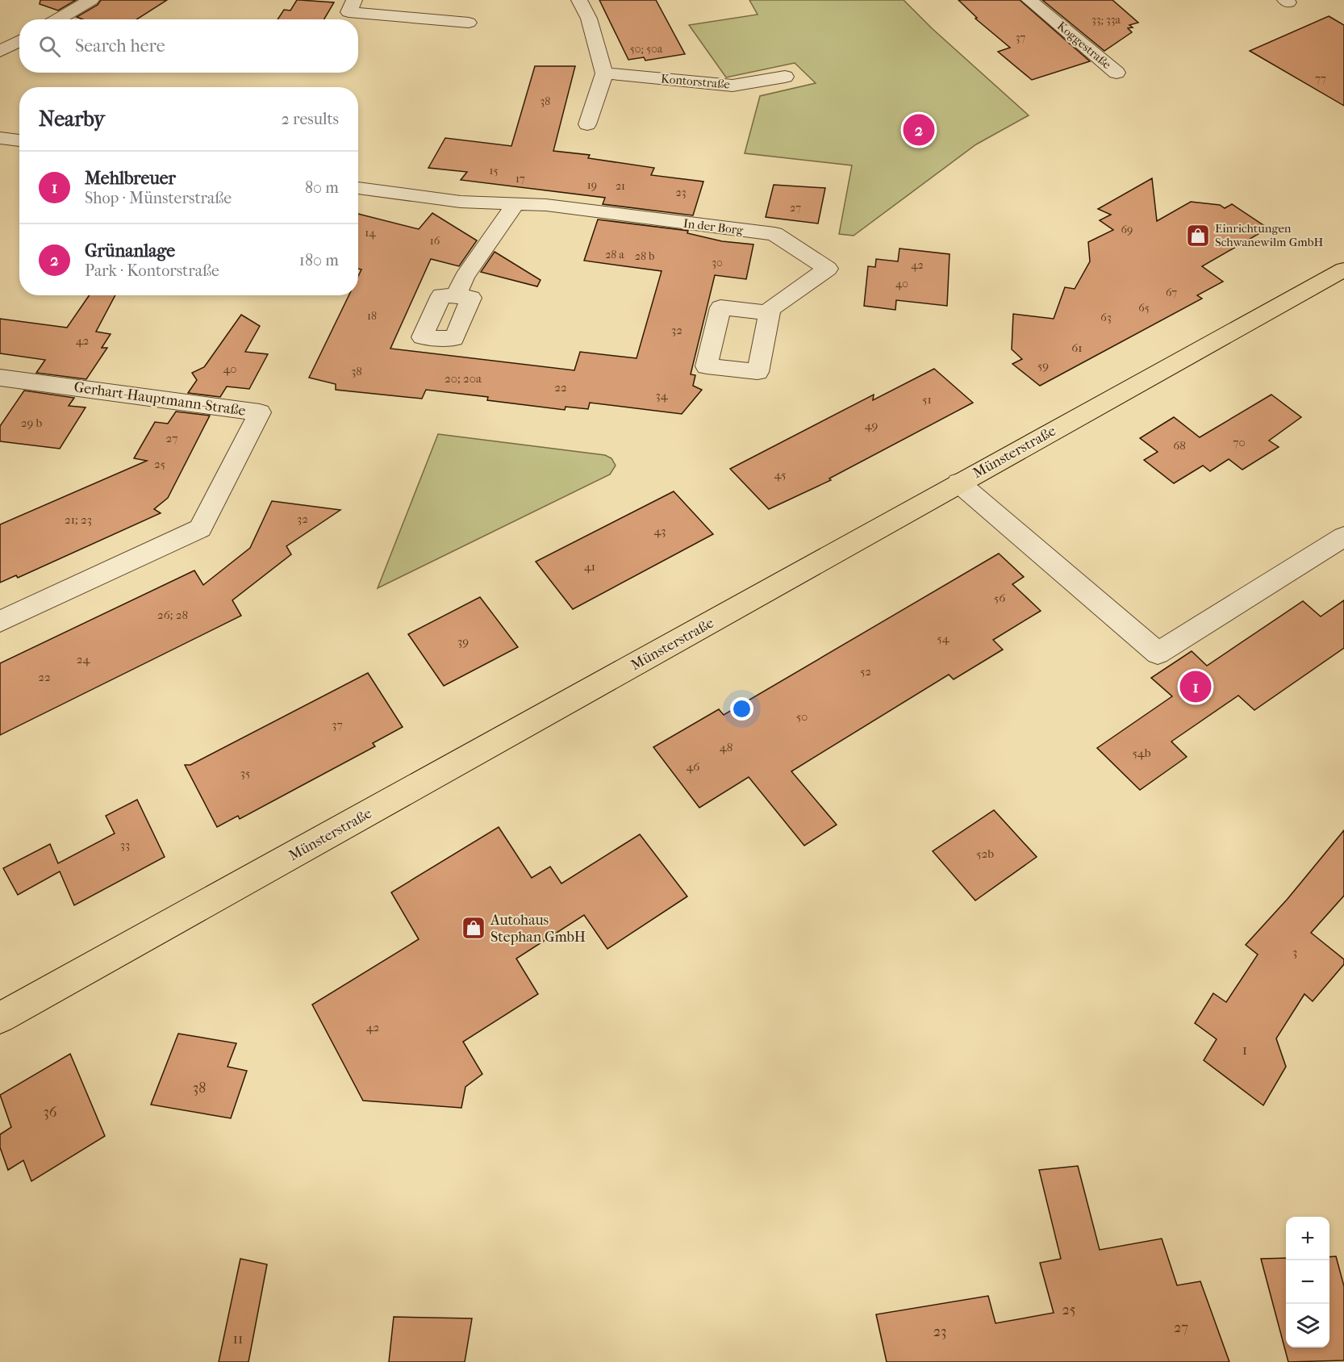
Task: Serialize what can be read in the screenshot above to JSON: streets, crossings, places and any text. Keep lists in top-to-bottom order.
{
  "streets": {
    "main road": ["Münsterstraße"],
    "street": [
      "Koggestraße",
      "Kontorstraße",
      "In der Borg",
      "Gerhart-Hauptmann-Straße"
    ]
  },
  "places": {
    "shop": ["Einrichtungen Schwanewilm GmbH", "Autohaus Stephan GmbH"]
  },
  "house_numbers": [
    "33; 33a",
    "37",
    "50; 50a",
    "77",
    "38",
    "15",
    "17",
    "19",
    "21",
    "23",
    "27",
    "69",
    "14",
    "16",
    "28 a",
    "28 b",
    "30",
    "42",
    "40",
    "67",
    "65",
    "18",
    "63",
    "32",
    "42",
    "61",
    "59",
    "40",
    "38",
    "20; 20a",
    "22",
    "34",
    "51",
    "29 b",
    "49",
    "27",
    "70",
    "68",
    "25",
    "45",
    "32",
    "21; 23",
    "43",
    "41",
    "56",
    "26; 28",
    "54",
    "39",
    "24",
    "52",
    "22",
    "50",
    "37",
    "48",
    "54b",
    "46",
    "35",
    "33",
    "52b",
    "3",
    "42",
    "1",
    "38",
    "36",
    "25",
    "27",
    "23",
    "11"
  ],
  "page": {
    "search": "Search here",
    "heading": ["Nearby", "2 results"],
    "pins": ["2", "1"],
    "list": [
      {
        "mark": "1",
        "name": "Mehlbreuer",
        "note": "Shop · Münsterstraße",
        "value": "80 m"
      },
      {
        "mark": "2",
        "name": "Grünanlage",
        "note": "Park · Kontorstraße",
        "value": "180 m"
      }
    ],
    "map_buttons": ["+", "−"]
  }
}
